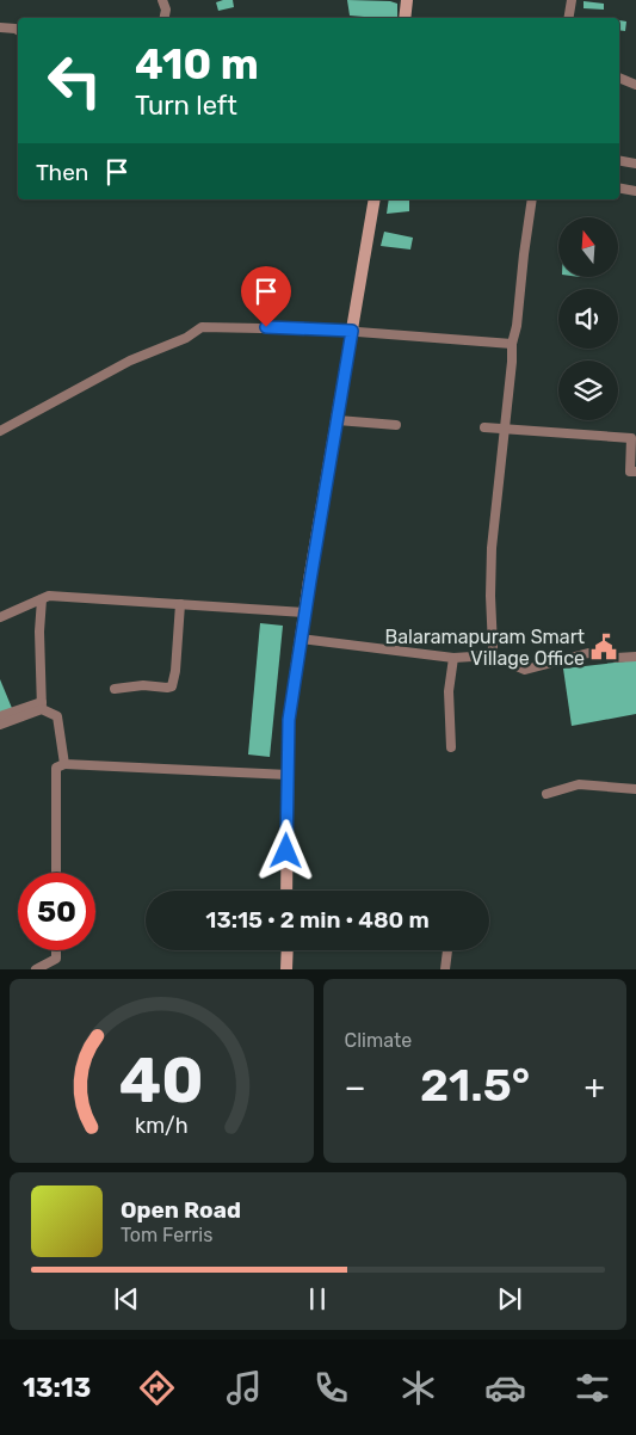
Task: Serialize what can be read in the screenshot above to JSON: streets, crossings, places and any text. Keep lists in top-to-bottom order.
{
  "places": {
    "public building": ["Balaramapuram Smart Village Office"]
  },
  "north": "top",
  "page": {
    "turn": ["410 m", "Turn left"],
    "then": "Then",
    "limit": "50",
    "trip": "13:15 · 2 min · 480 m",
    "tile": "Climate",
    "heat": ["−", "21.5°", "+"],
    "song": ["Open Road", "Tom Ferris"],
    "tabs": "13:13",
    "gauge": ["40", "km/h"]
  }
}
